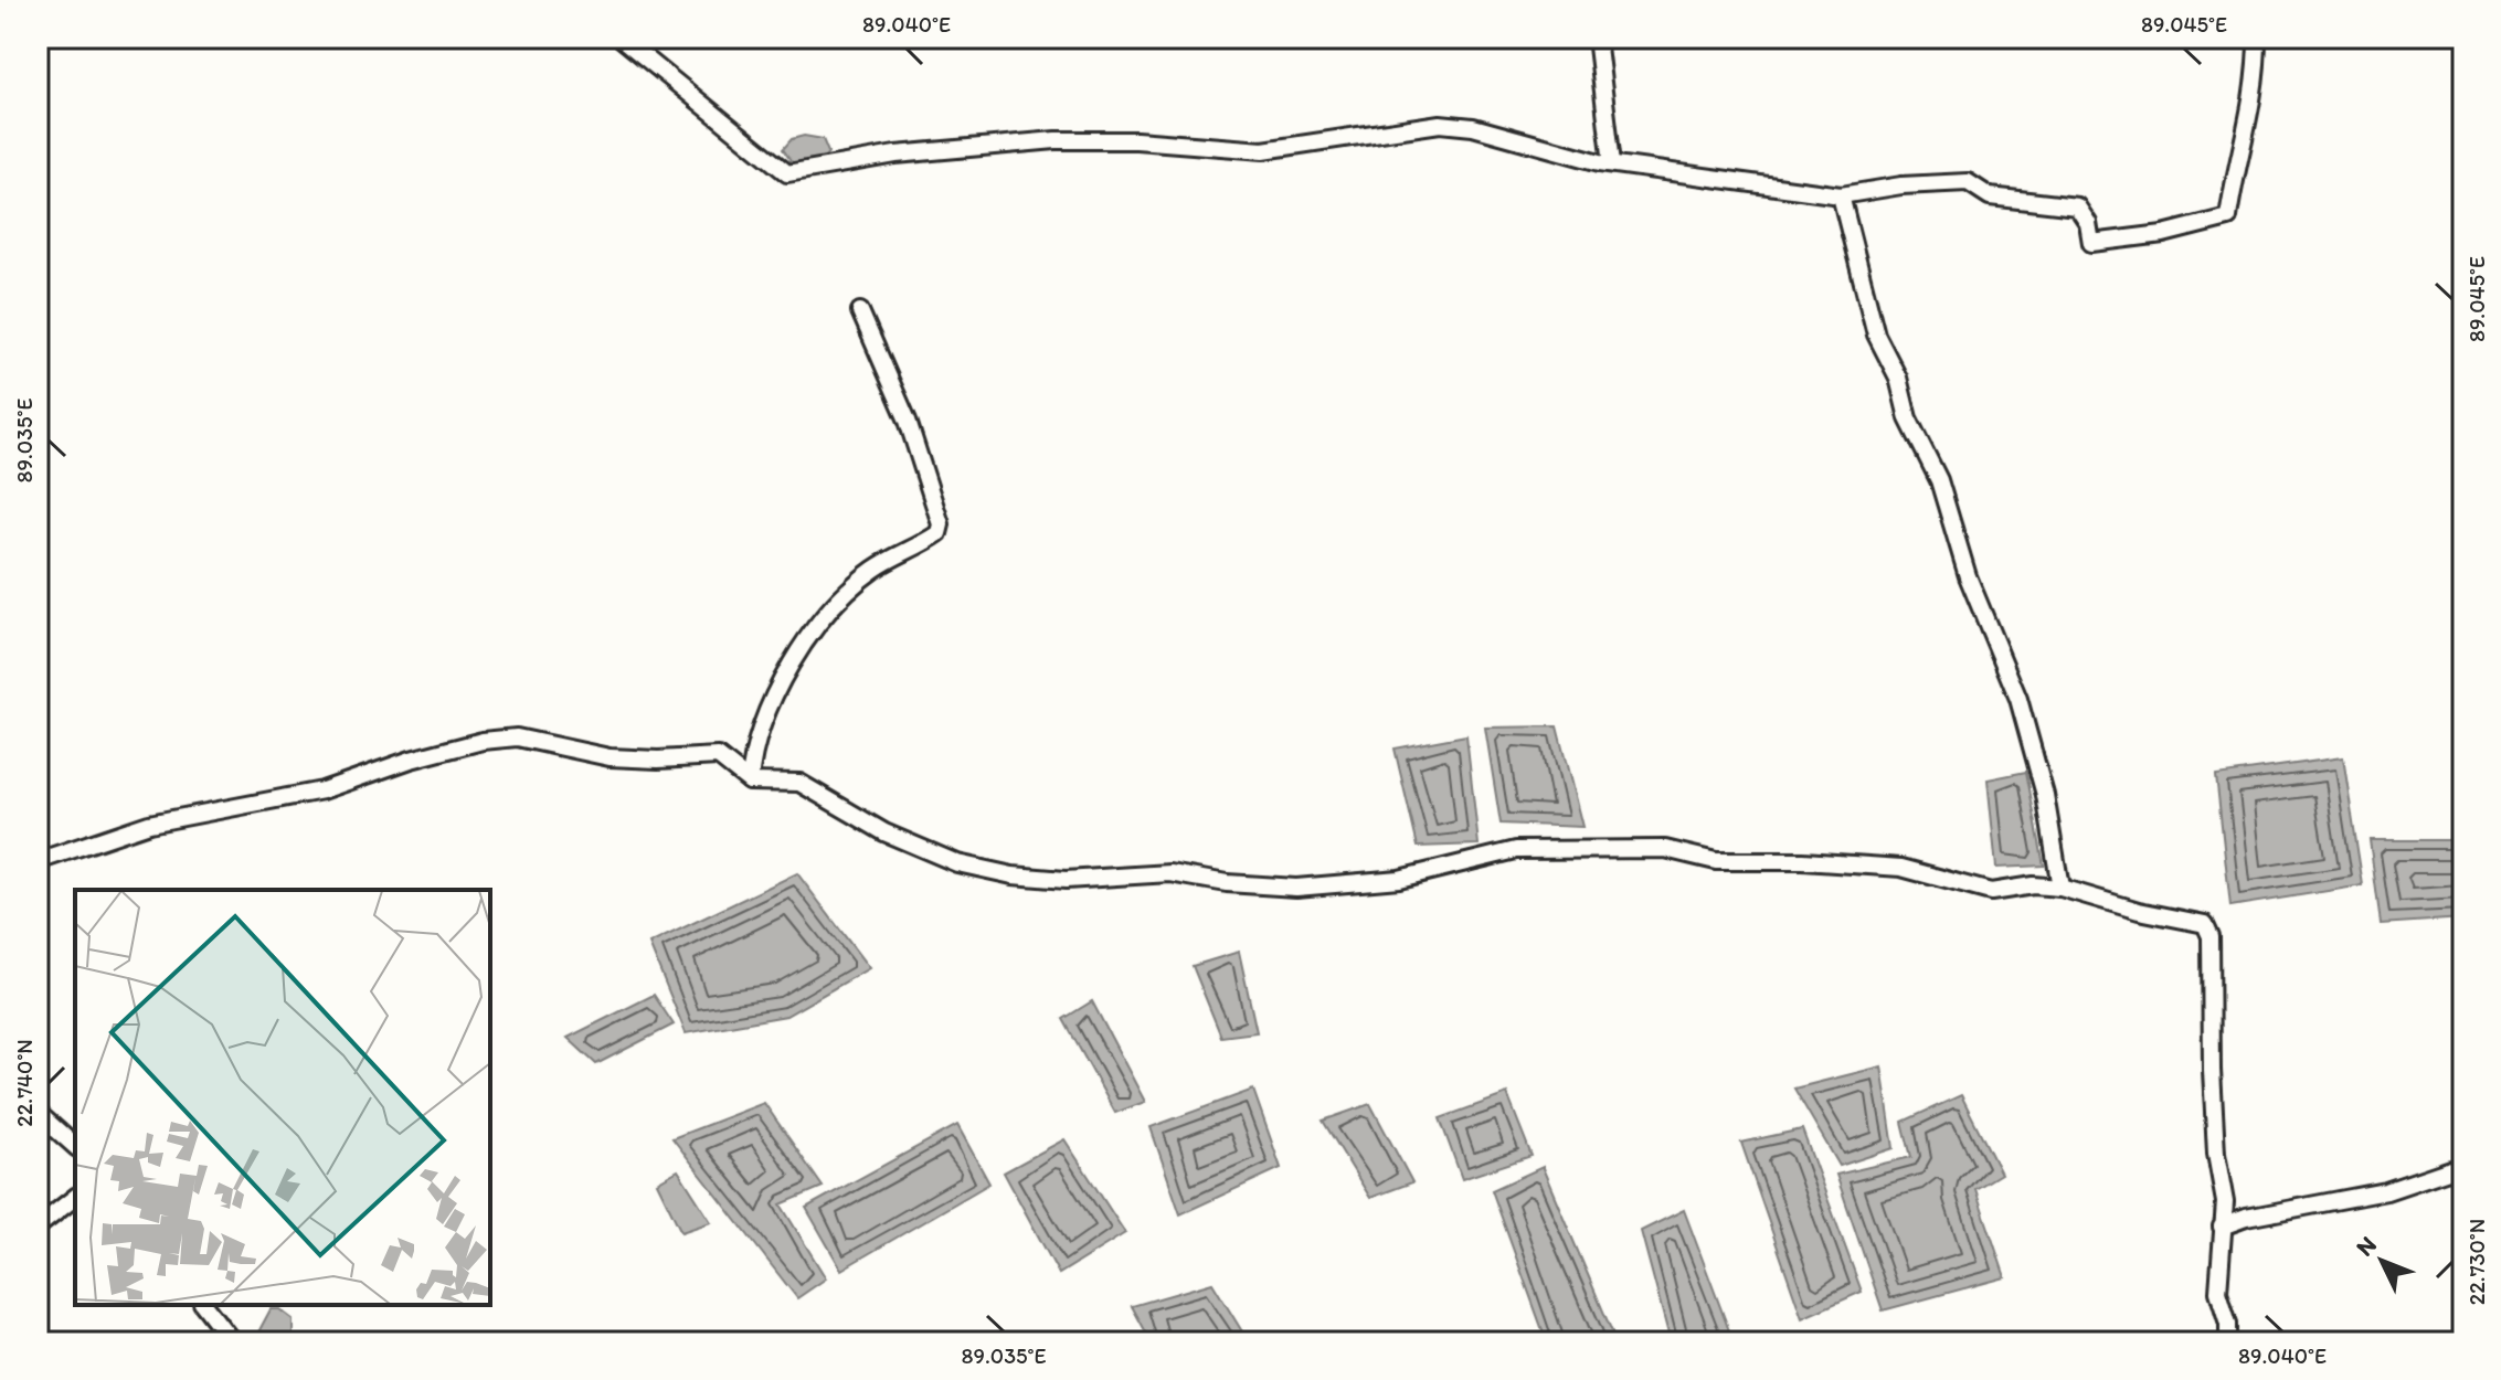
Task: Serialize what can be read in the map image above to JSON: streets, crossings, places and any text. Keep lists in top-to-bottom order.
{
  "north": "top left",
  "coordinates": [
    "89.040°E",
    "89.045°E",
    "89.035°E",
    "22.740°N",
    "22.730°N"
  ]
}
